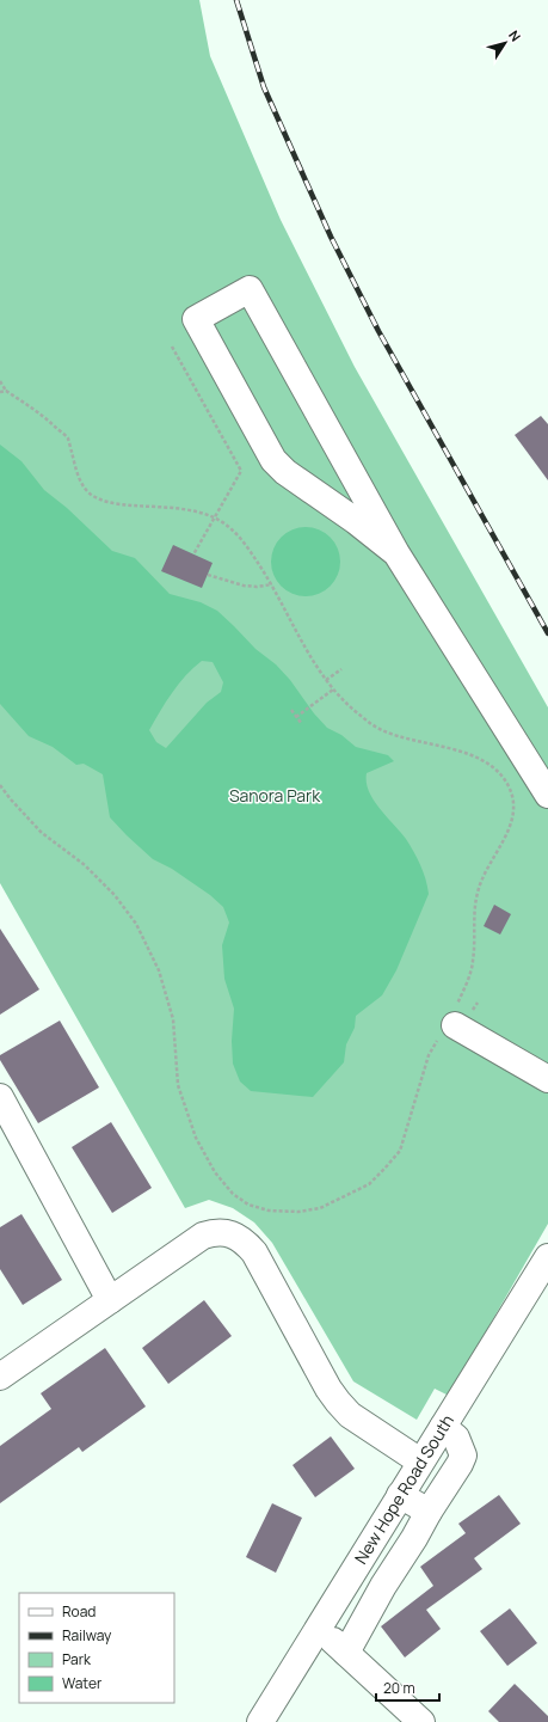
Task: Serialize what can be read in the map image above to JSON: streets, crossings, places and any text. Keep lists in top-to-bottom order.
{
  "streets": {
    "street": ["New Hope Road South"]
  },
  "parks": ["Sanora Park"],
  "legend": [
    "Road",
    "Railway",
    "Park",
    "Water"
  ],
  "scale_bar": "20 m",
  "north": "top right"
}
